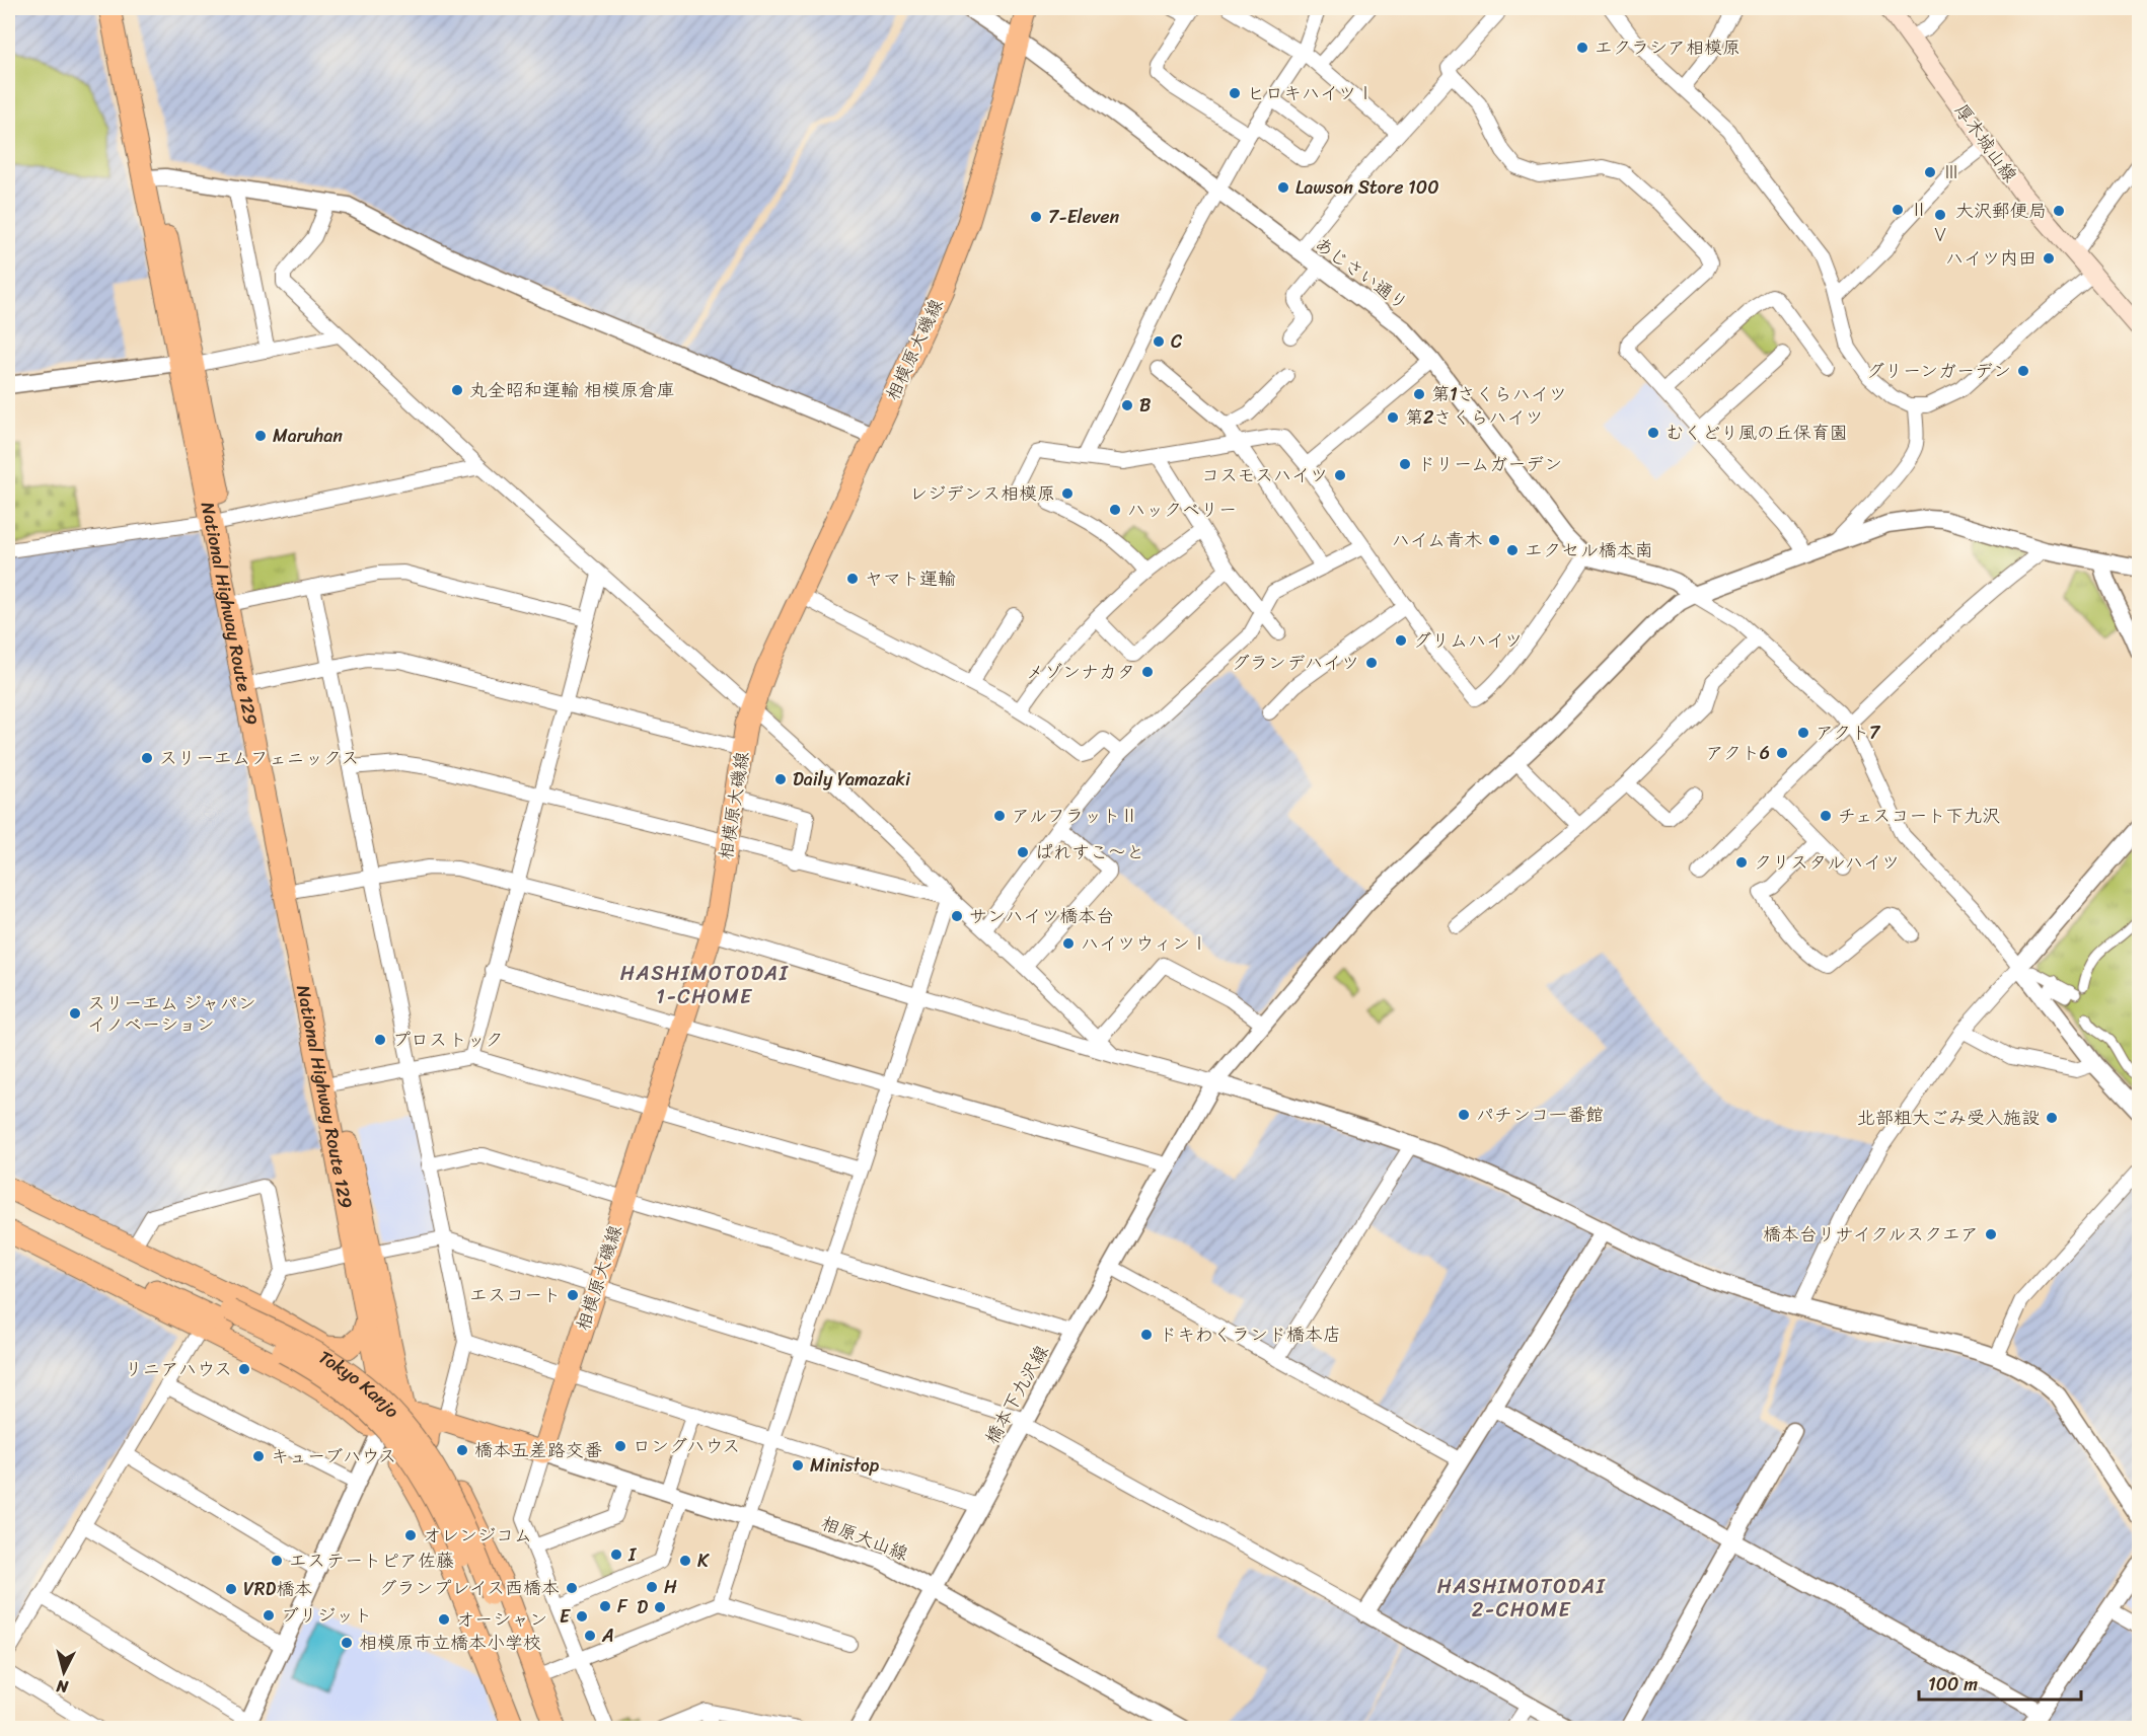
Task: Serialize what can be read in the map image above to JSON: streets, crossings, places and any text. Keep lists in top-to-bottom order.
{
  "streets": {
    "main road": [
      "厚木城山線",
      "相模原大磯線",
      "National Highway Route 129",
      "Tokyo Kanjo"
    ],
    "street": ["あじさい通り", "橋本下九沢線", "相原大山線"]
  },
  "crossings": [
    ["あじさい通り", "相模原大磯線"],
    ["相模原大磯線", "相原大山線"],
    ["橋本下九沢線", "相原大山線"]
  ],
  "districts": ["HASHIMOTODAI 1-CHOME", "HASHIMOTODAI 2-CHOME"],
  "places": [
    "エクラシア相模原",
    "ヒロキハイツⅠ",
    "Ⅲ",
    "Lawson Store 100",
    "Ⅱ",
    "大沢郵便局",
    "Ⅴ",
    "7-Eleven",
    "ハイツ内田",
    "C",
    "グリーンガーデン",
    "丸全昭和運輸 相模原倉庫",
    "第1さくらハイツ",
    "B",
    "第2さくらハイツ",
    "むくどり風の丘保育園",
    "Maruhan",
    "ドリームガーデン",
    "コスモスハイツ",
    "レジデンス相模原",
    "ハックベリー",
    "ハイム青木",
    "エクセル橋本南",
    "ヤマト運輸",
    "グリムハイツ",
    "グランデハイツ",
    "メゾンナカタ",
    "アクト7",
    "アクト6",
    "スリーエムフェニックス",
    "Daily Yamazaki",
    "アルフラットⅡ",
    "チェスコート下九沢",
    "ぱれすこ～と",
    "クリスタルハイツ",
    "サンハイツ橋本台",
    "ハイツウィンⅠ",
    "スリーエム ジャパン イノベーション",
    "プロストック",
    "パチンコ一番館",
    "北部粗大ごみ受入施設",
    "橋本台リサイクルスクエア",
    "エスコート",
    "ドキわくランド橋本店",
    "リニアハウス",
    "ロングハウス",
    "橋本五差路交番",
    "キューブハウス",
    "Ministop",
    "オレンジコム",
    "I",
    "エステートピア佐藤",
    "K",
    "H",
    "グランプレイス西橋本",
    "VRD橋本",
    "F",
    "D",
    "ブリジット",
    "E",
    "オーシャン",
    "A",
    "相模原市立橋本小学校"
  ],
  "scale_bar": "100 m",
  "north": "bottom"
}
